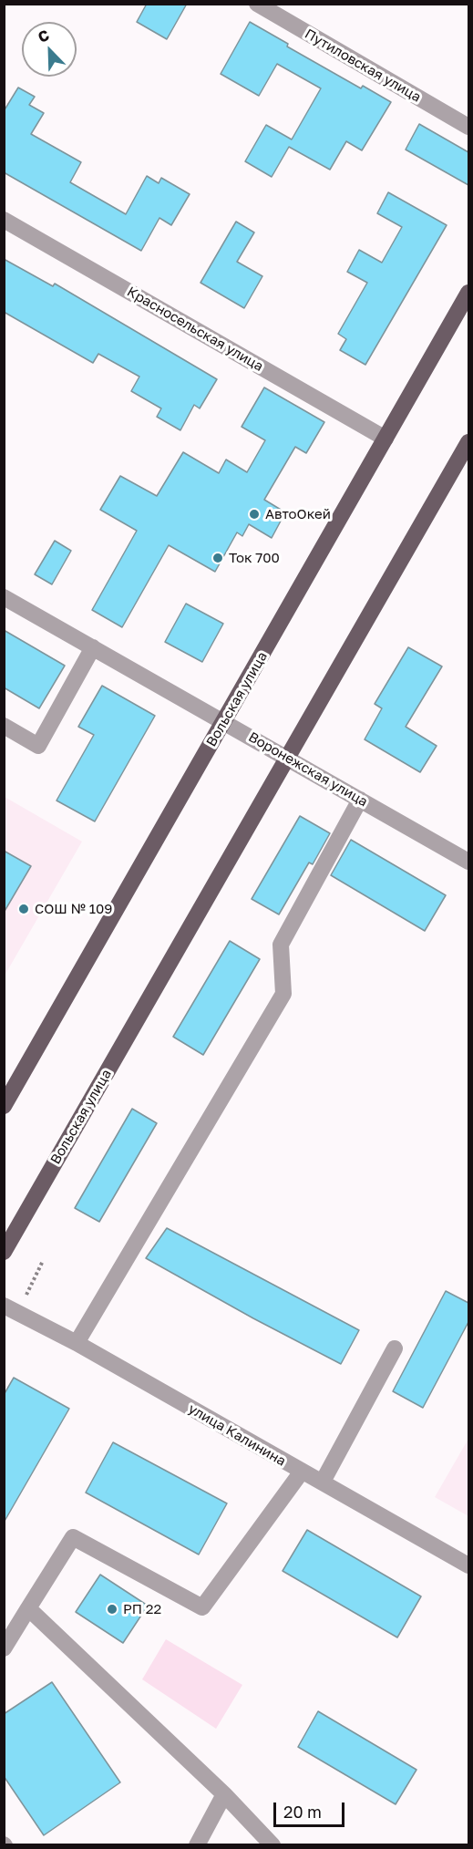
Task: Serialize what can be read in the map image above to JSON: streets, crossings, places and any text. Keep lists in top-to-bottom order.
{
  "streets": {
    "main road": ["Вольская улица"],
    "street": [
      "Путиловская улица",
      "Красносельская улица",
      "Воронежская улица",
      "улица Калинина"
    ]
  },
  "crossings": [
    ["Красносельская улица", "Вольская улица"],
    ["Вольская улица", "Воронежская улица"]
  ],
  "places": [
    "АвтоОкей",
    "Ток 700",
    "СОШ № 109",
    "РП 22"
  ],
  "scale_bar": "20 m",
  "north": "top left"
}
